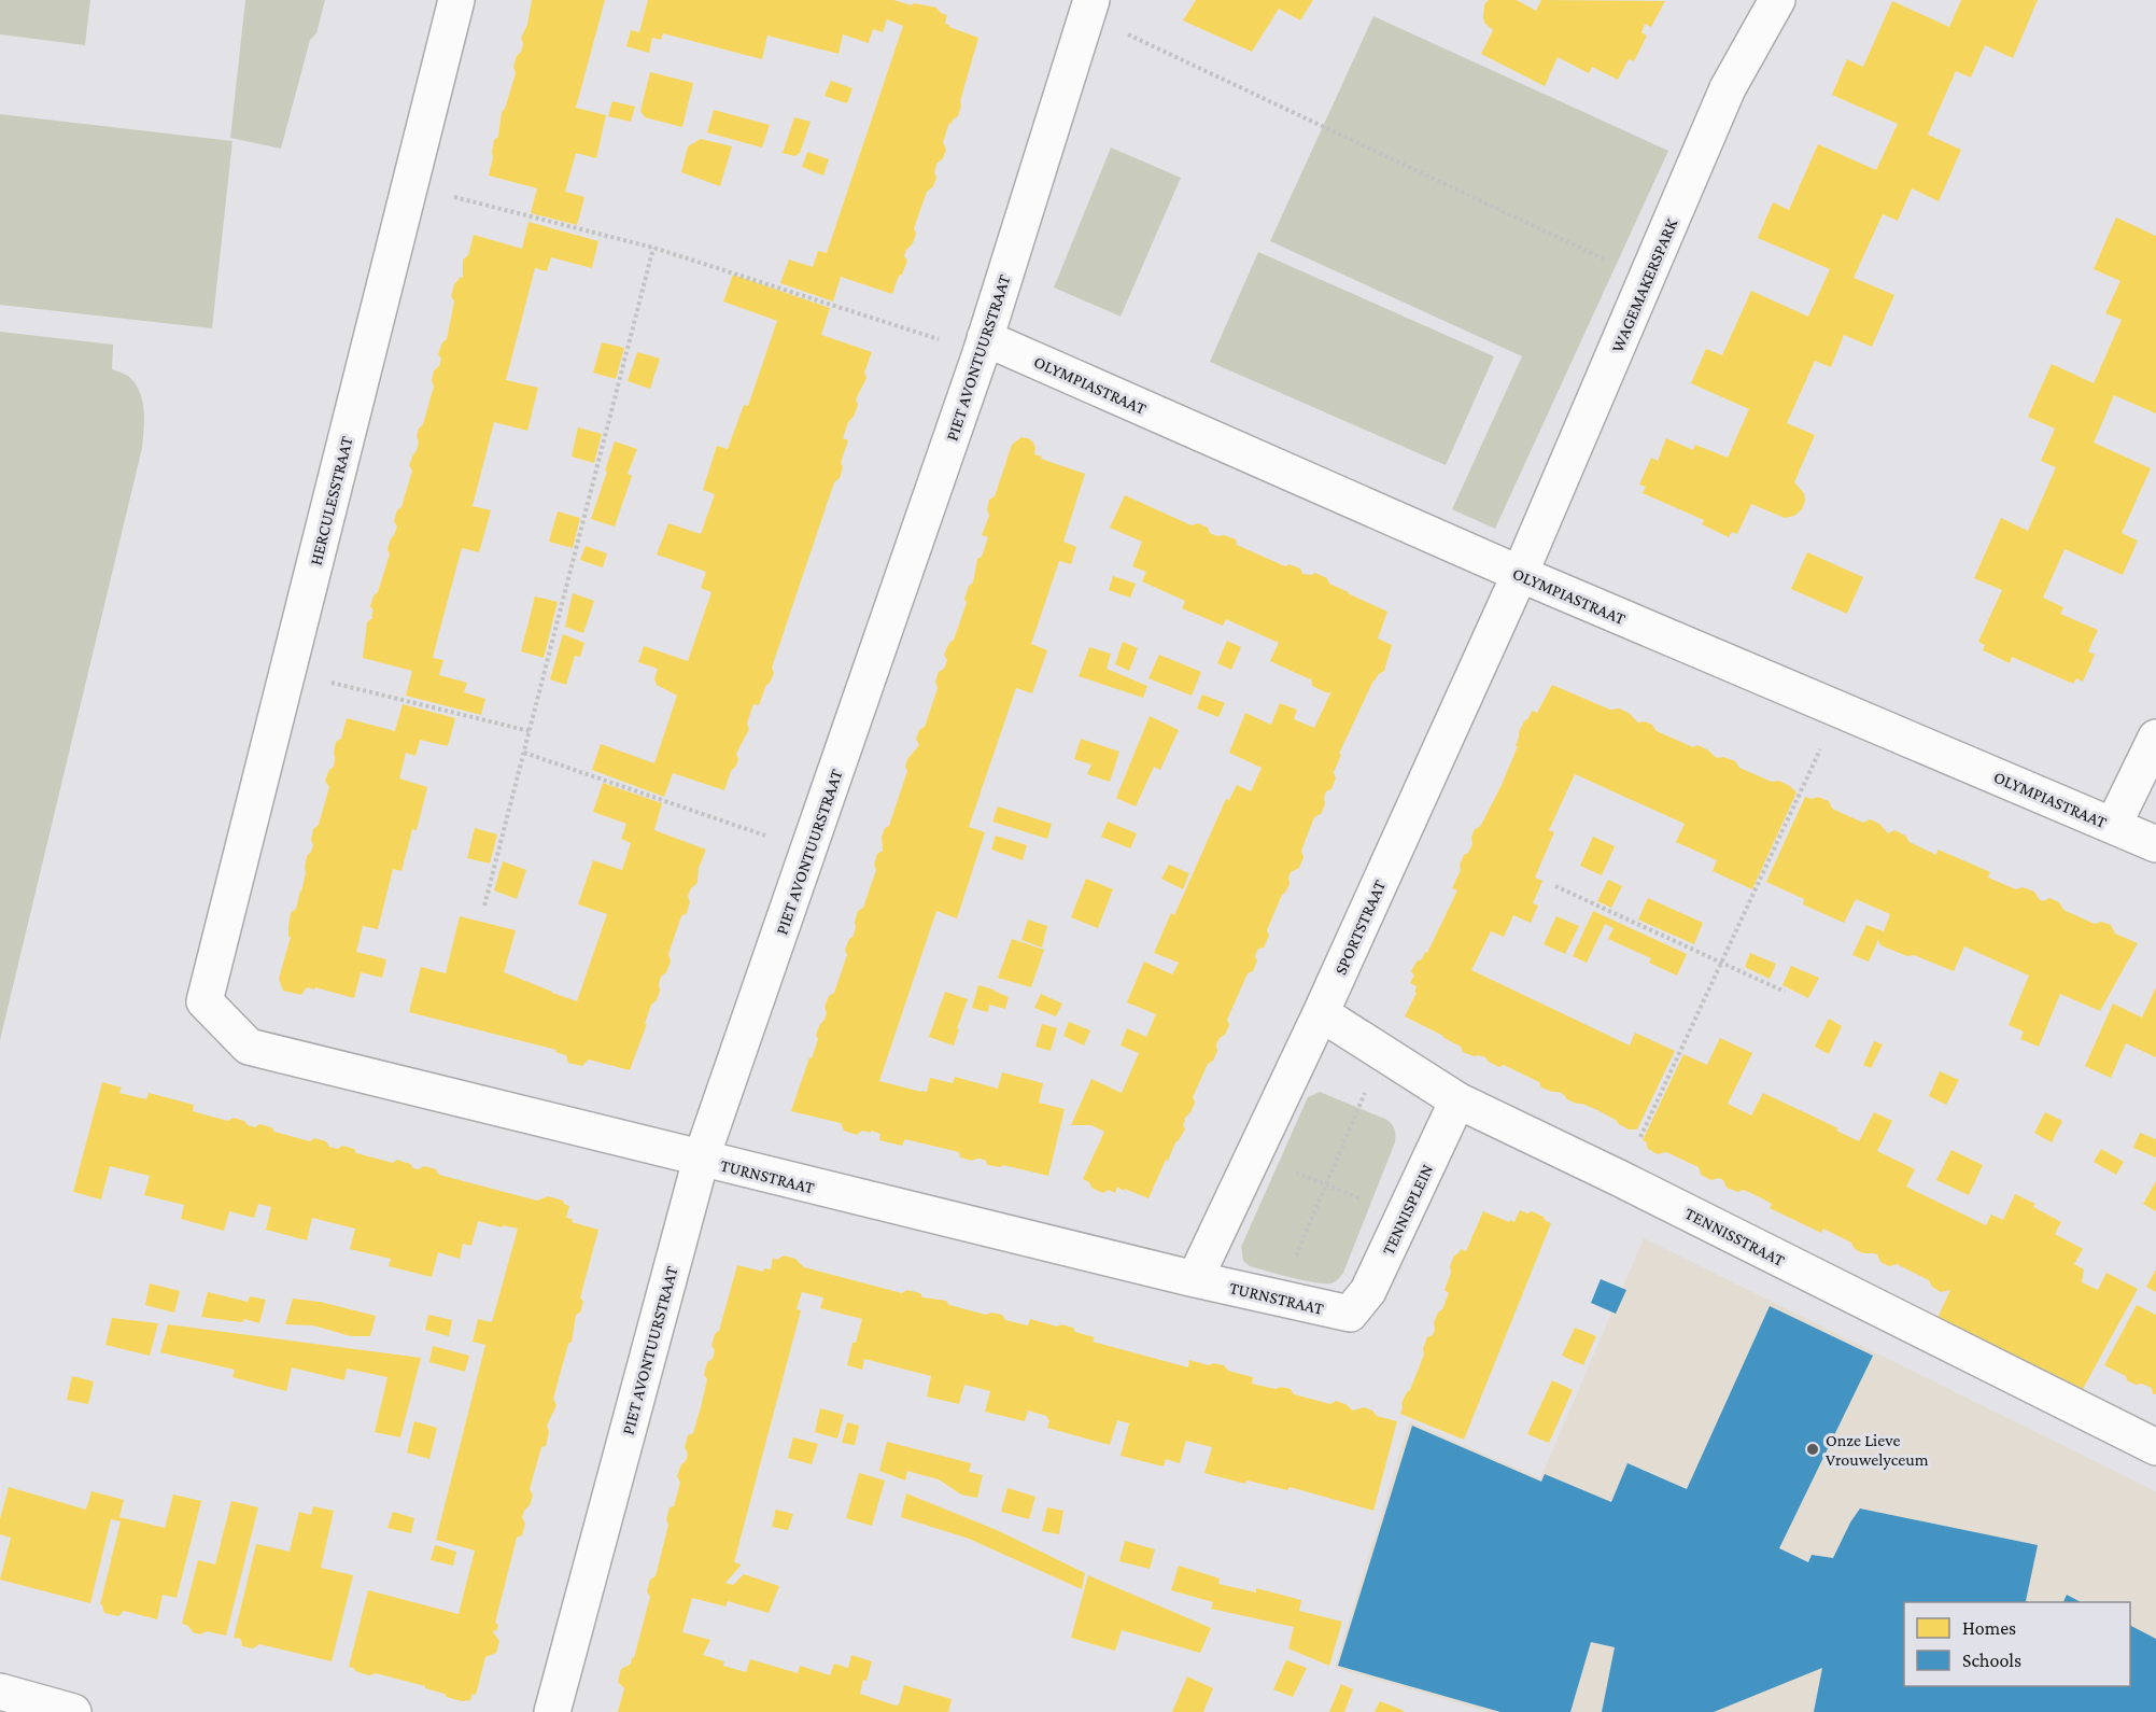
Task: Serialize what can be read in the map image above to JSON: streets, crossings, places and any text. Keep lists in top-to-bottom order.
{
  "streets": {
    "street": [
      "WAGEMAKERSPARK",
      "PIET AVONTUURSTRAAT",
      "OLYMPIASTRAAT",
      "HERCULESSTRAAT",
      "SPORTSTRAAT",
      "TURNSTRAAT",
      "TENNISPLEIN",
      "TENNISSTRAAT"
    ]
  },
  "crossings": [
    ["WAGEMAKERSPARK", "OLYMPIASTRAAT"],
    ["WAGEMAKERSPARK", "SPORTSTRAAT"],
    ["PIET AVONTUURSTRAAT", "OLYMPIASTRAAT"],
    ["PIET AVONTUURSTRAAT", "TURNSTRAAT"],
    ["OLYMPIASTRAAT", "SPORTSTRAAT"],
    ["HERCULESSTRAAT", "TURNSTRAAT"],
    ["SPORTSTRAAT", "TURNSTRAAT"],
    ["SPORTSTRAAT", "TENNISSTRAAT"],
    ["TURNSTRAAT", "TENNISPLEIN"],
    ["TENNISPLEIN", "TENNISSTRAAT"]
  ],
  "places": ["Onze Lieve Vrouwelyceum"],
  "legend": ["Homes", "Schools"]
}
